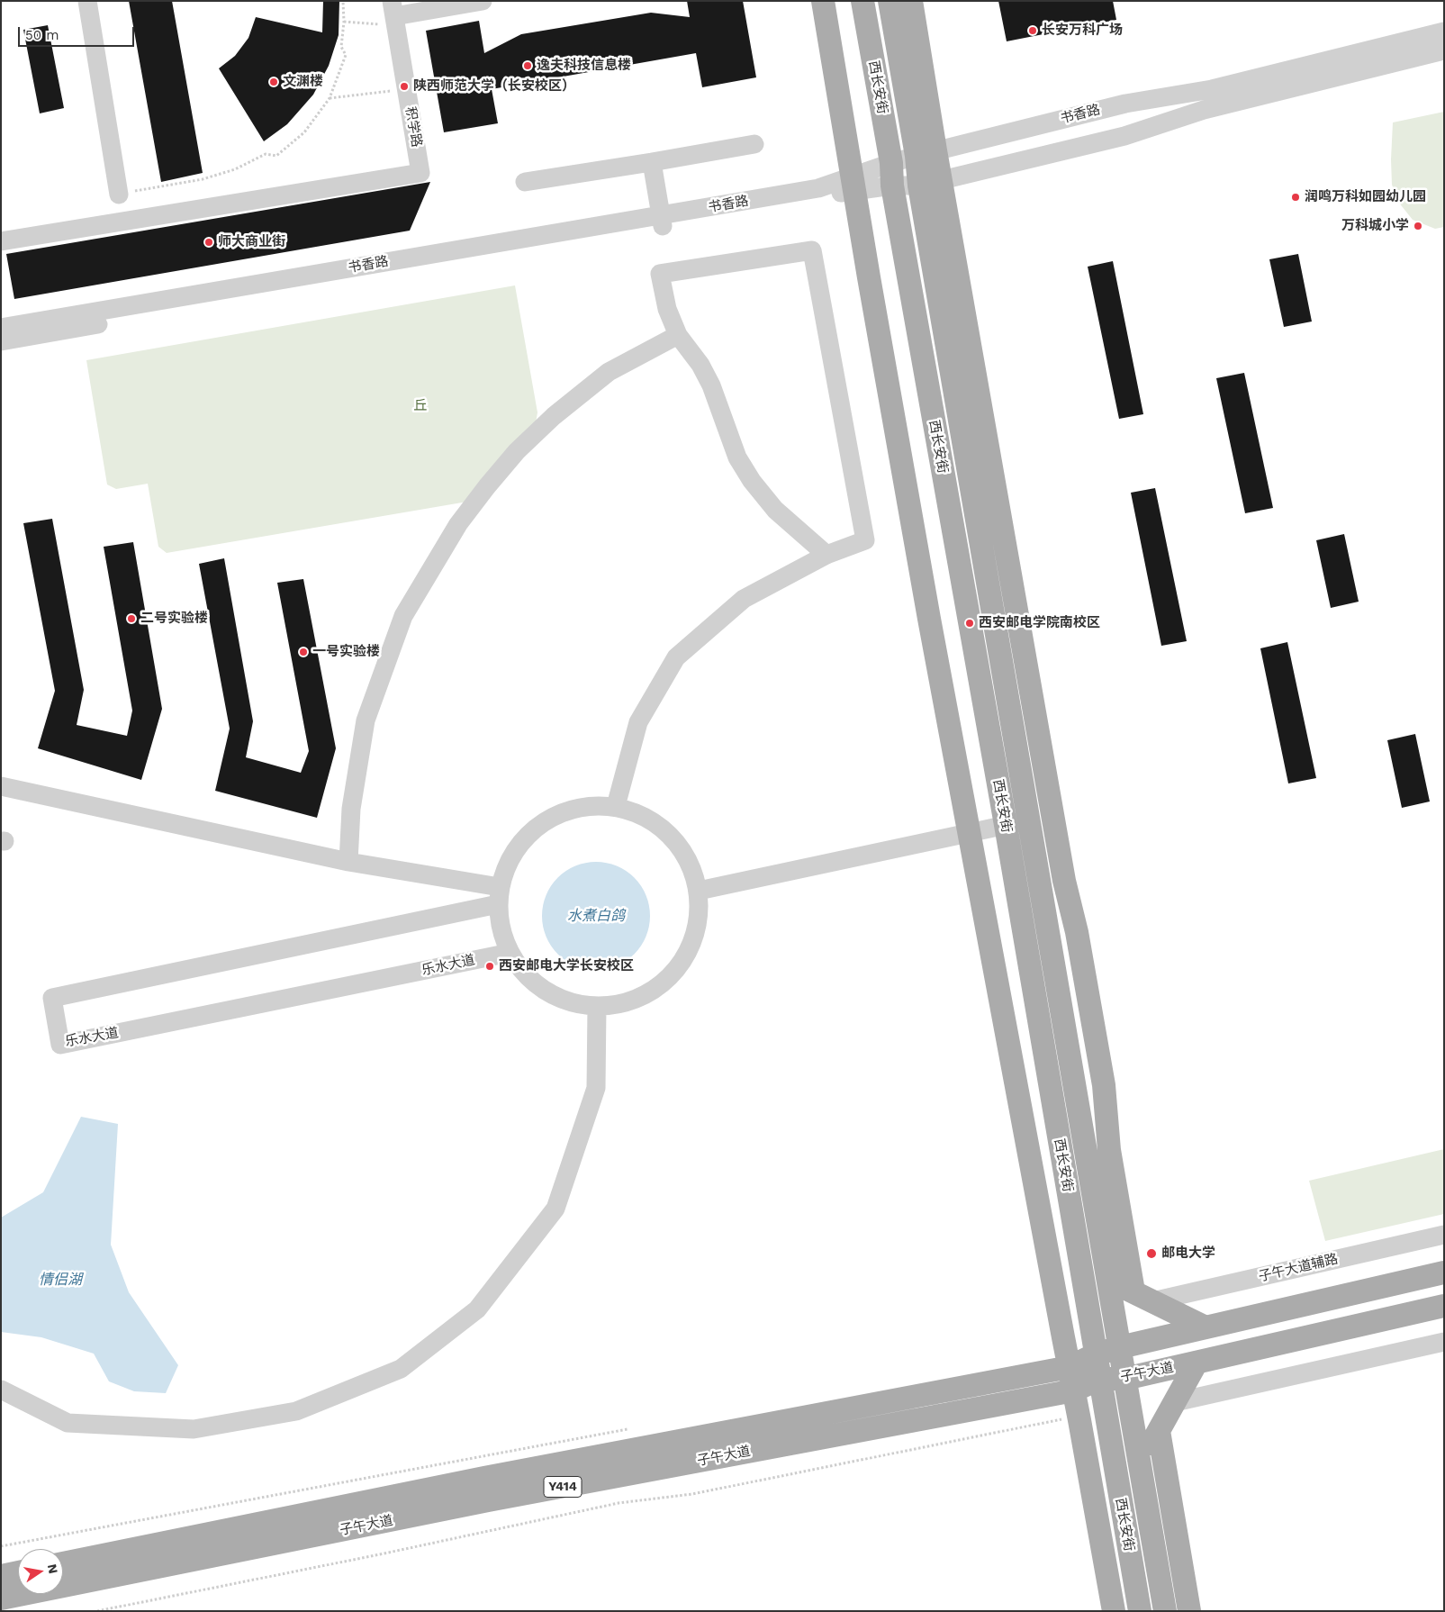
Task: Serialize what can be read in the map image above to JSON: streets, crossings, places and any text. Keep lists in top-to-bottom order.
{
  "streets": {
    "main road": ["西长安街", "子午大道", "Y414"],
    "street": [
      "书香路",
      "积学路",
      "乐水大道",
      "子午大道辅路"
    ]
  },
  "crossings": [
    ["西长安街", "书香路"],
    ["西长安街", "子午大道"]
  ],
  "water": ["水煮白鸽", "情侣湖"],
  "parks": ["丘"],
  "places": [
    "长安万科广场",
    "逸夫科技信息楼",
    "文渊楼",
    "陕西师范大学（长安校区）",
    "润鸣万科如园幼儿园",
    "万科城小学",
    "师大商业街",
    "二号实验楼",
    "西安邮电学院南校区",
    "一号实验楼",
    "西安邮电大学长安校区",
    "邮电大学"
  ],
  "scale_bar": "50 m",
  "north": "right"
}
